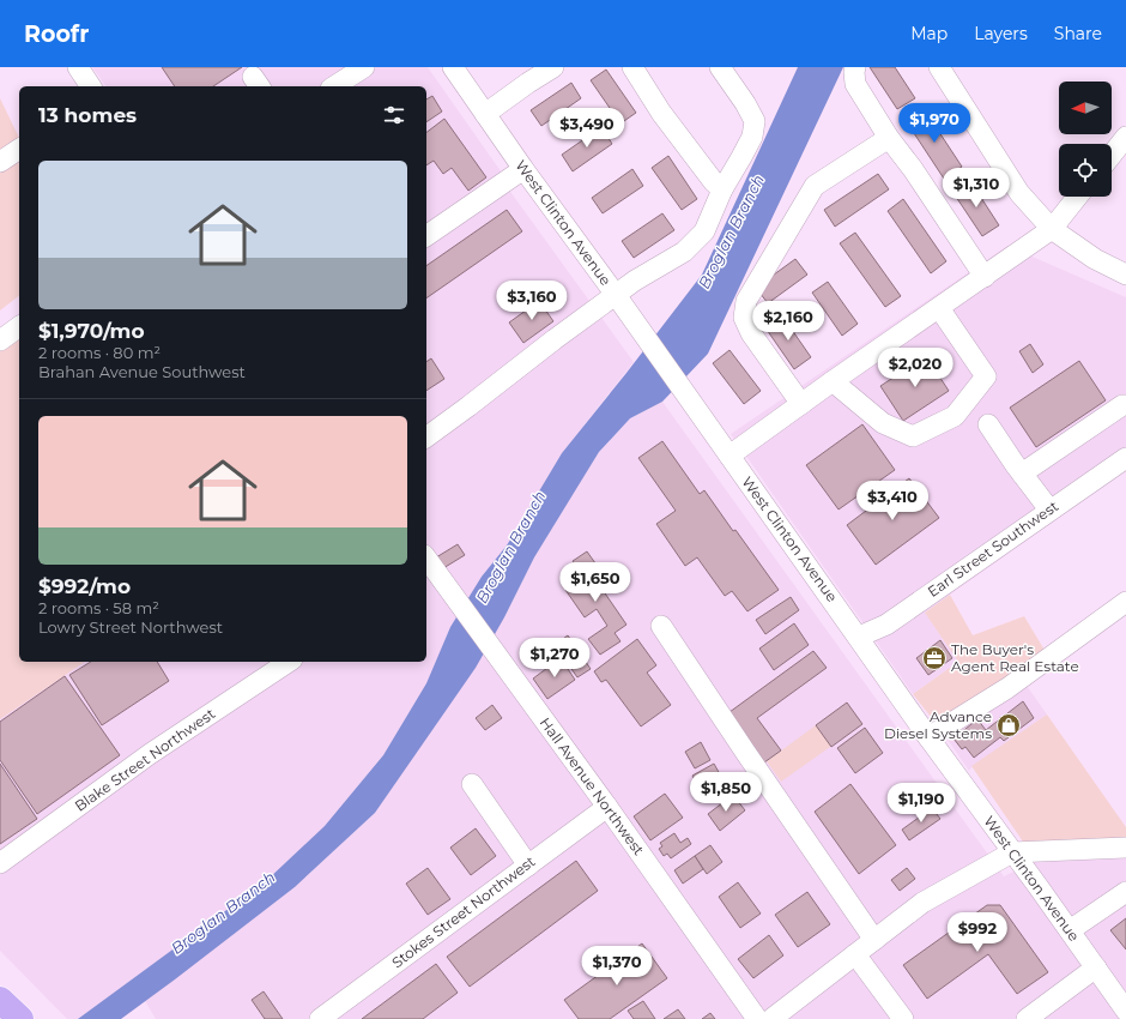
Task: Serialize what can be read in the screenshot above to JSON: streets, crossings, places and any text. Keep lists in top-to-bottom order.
{
  "streets": {
    "street": [
      "West Clinton Avenue",
      "Earl Street Southwest",
      "Blake Street Northwest",
      "Hall Avenue Northwest",
      "Stokes Street Northwest"
    ]
  },
  "crossings": [
    ["West Clinton Avenue", "Earl Street Southwest"],
    ["Hall Avenue Northwest", "Stokes Street Northwest"]
  ],
  "water": ["Broglan Branch"],
  "places": {
    "office": ["The Buyer's Agent Real Estate"],
    "shop": ["Advance Diesel Systems"]
  },
  "north": "left",
  "page": {
    "header": "Roofr",
    "nav": ["Map", "Layers", "Share"],
    "heading": "13 homes",
    "price": [
      "$1,970",
      "$3,490",
      "$1,310",
      "$3,160",
      "$2,160",
      "$2,020",
      "$3,410",
      "$1,650",
      "$1,270",
      "$1,850",
      "$1,190",
      "$992",
      "$1,370"
    ],
    "list": [
      {
        "name": "$1,970/mo",
        "note": "2 rooms · 80 m² · Brahan Avenue Southwest"
      },
      {
        "name": "$992/mo",
        "note": "2 rooms · 58 m² · Lowry Street Northwest"
      }
    ]
  }
}
